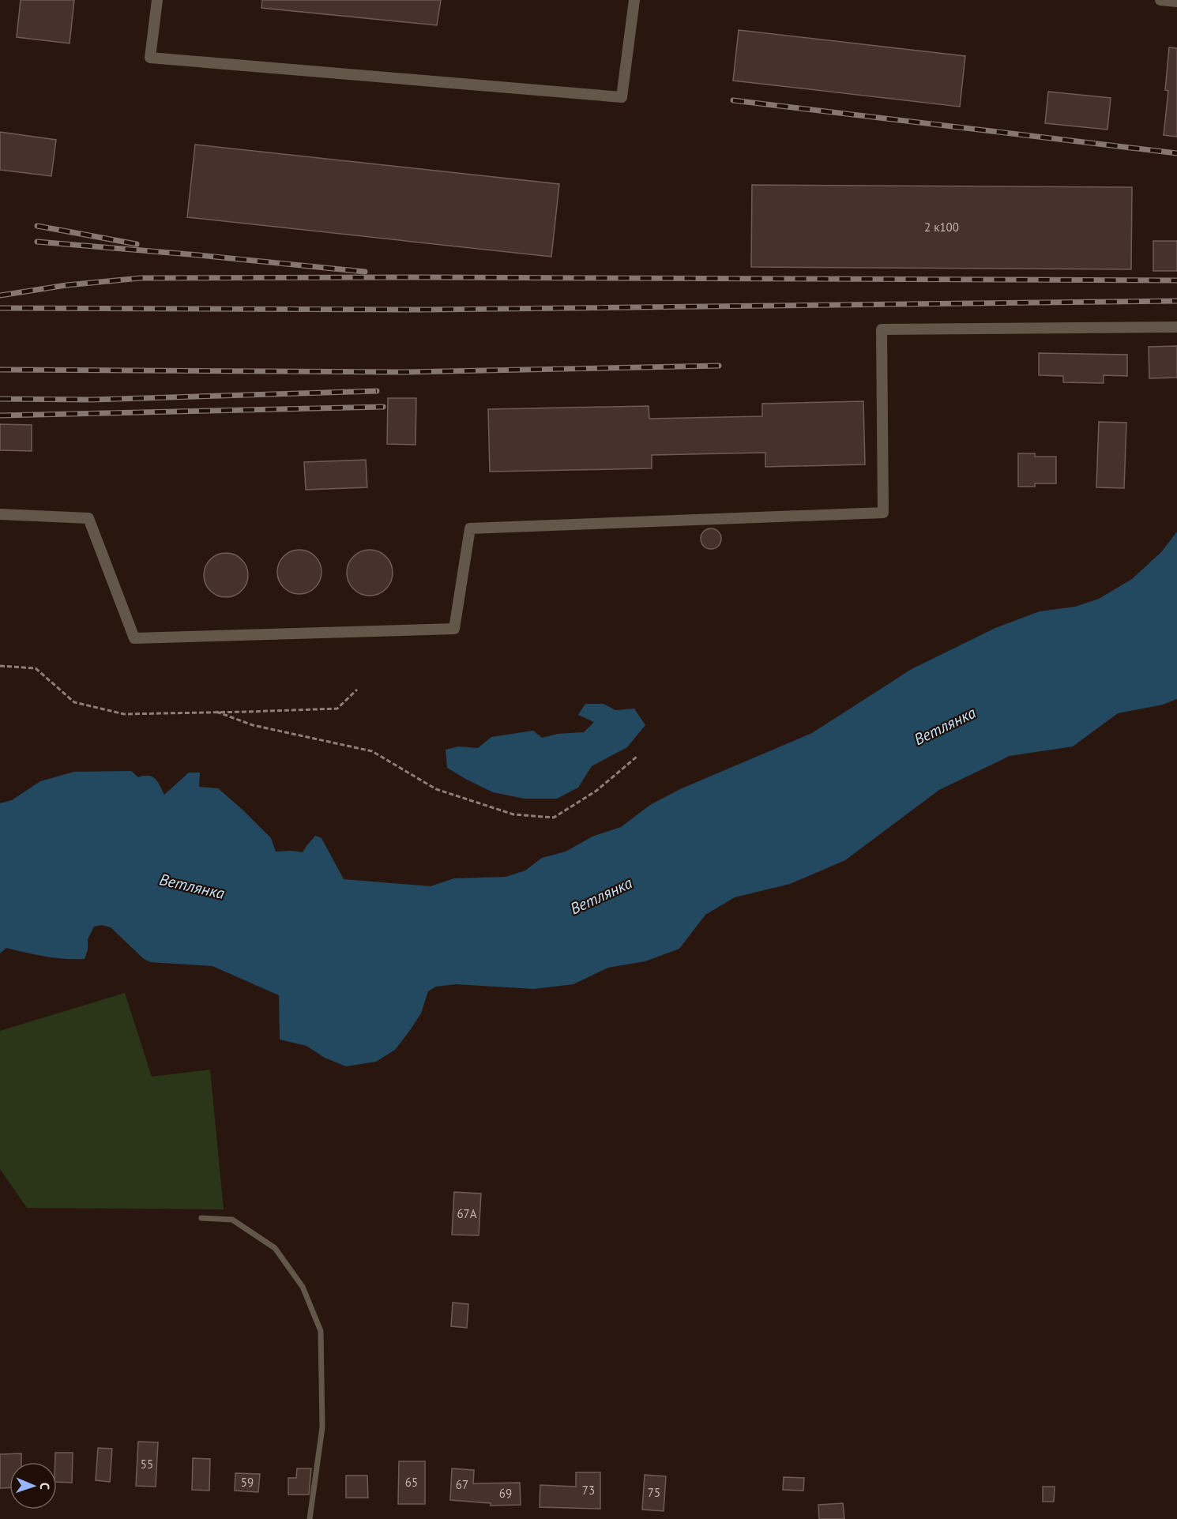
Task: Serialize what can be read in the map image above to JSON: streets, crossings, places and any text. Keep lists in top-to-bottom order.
{
  "water": ["Ветлянка"],
  "house_numbers": [
    "2 к100",
    "67А",
    "55",
    "59",
    "65",
    "67",
    "73",
    "75",
    "69"
  ],
  "north": "right"
}
